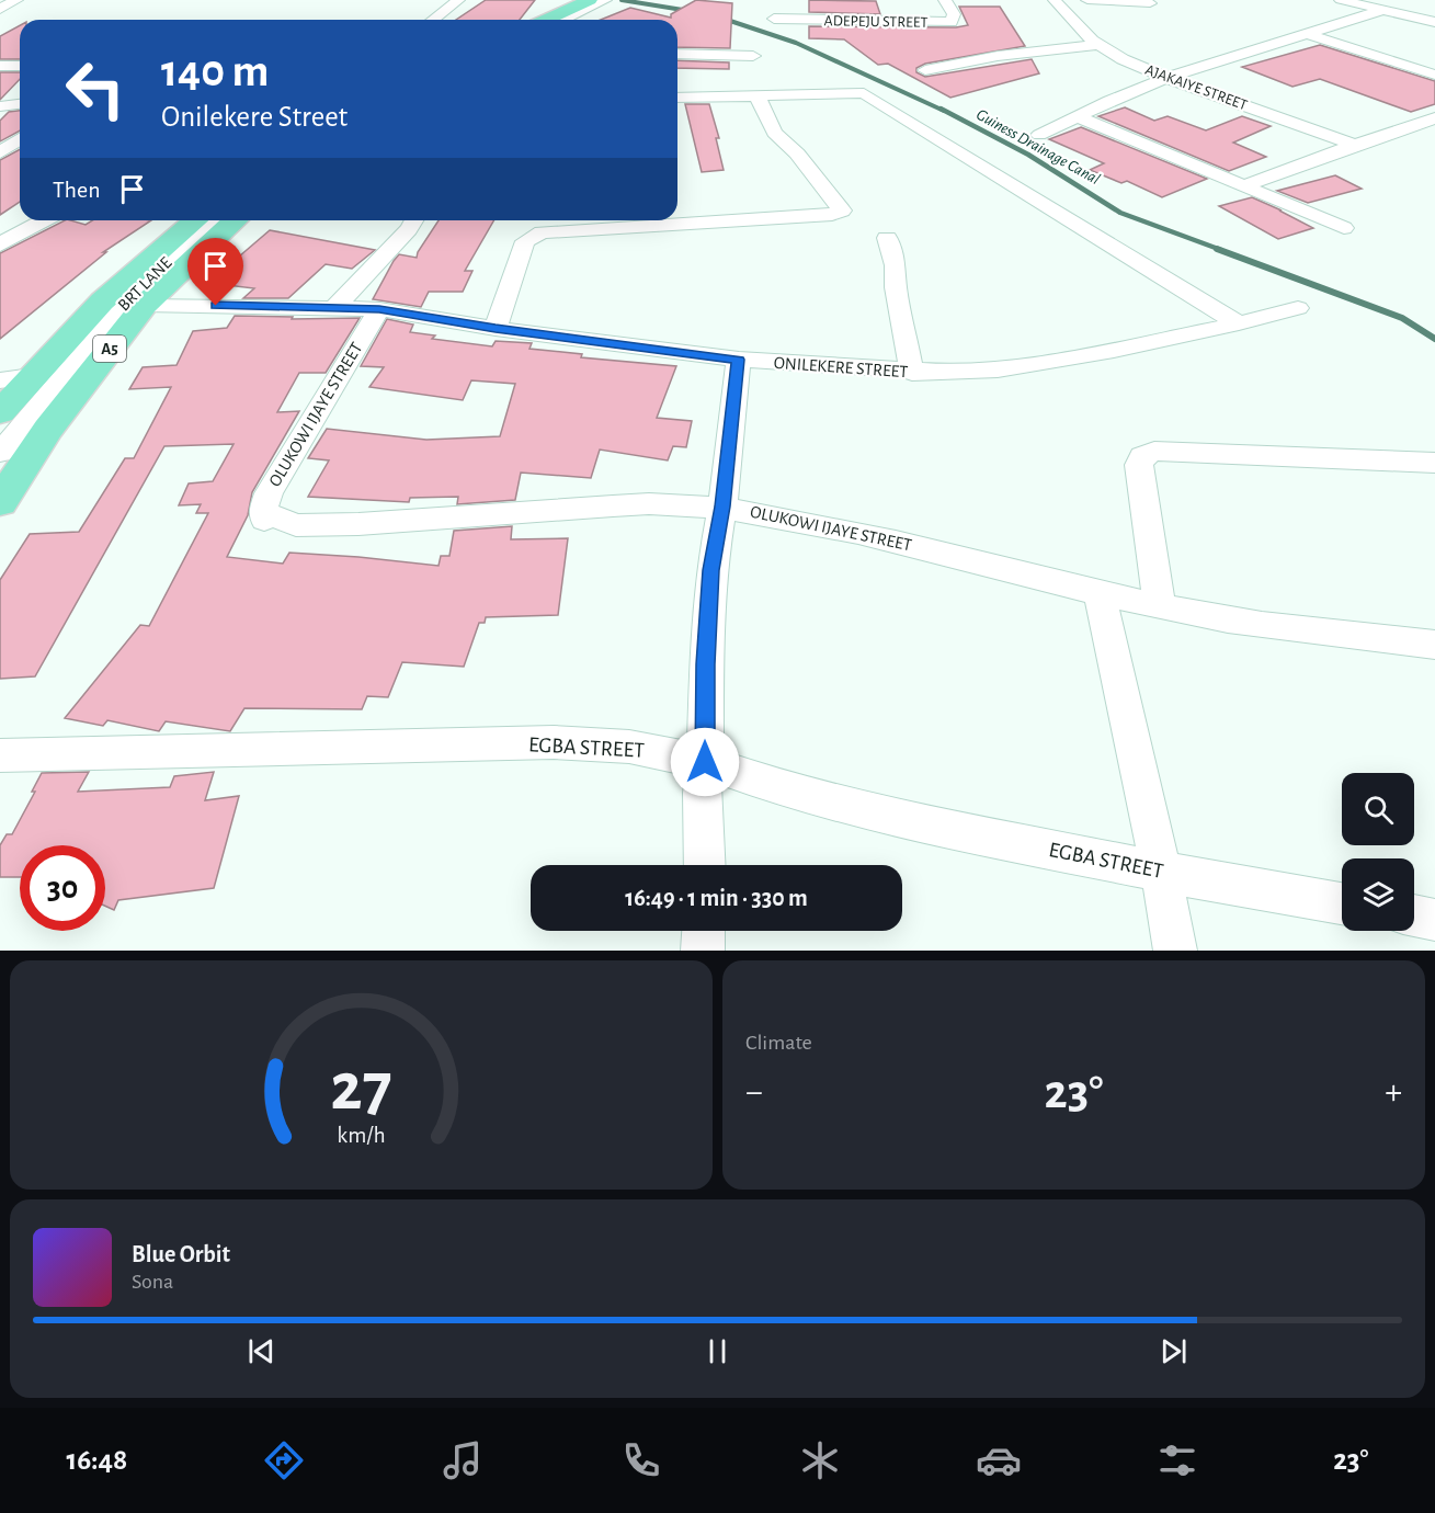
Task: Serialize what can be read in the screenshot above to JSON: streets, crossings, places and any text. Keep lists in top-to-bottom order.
{
  "streets": {
    "highway": ["A5"],
    "street": [
      "ADEPEJU STREET",
      "AJAKAIYE STREET",
      "BRT LANE",
      "ONILEKERE STREET",
      "OLUKOWI IJAYE STREET",
      "EGBA STREET"
    ]
  },
  "crossings": [
    ["A5", "ONILEKERE STREET"],
    ["ONILEKERE STREET", "OLUKOWI IJAYE STREET"]
  ],
  "water": ["Guiness Drainage Canal"],
  "page": {
    "turn": ["140 m", "Onilekere Street"],
    "then": "Then",
    "limit": "30",
    "trip": "16:49 · 1 min · 330 m",
    "tile": "Climate",
    "heat": ["−", "23°", "+"],
    "song": ["Blue Orbit", "Sona"],
    "tabs": ["16:48", "23°"],
    "gauge": ["27", "km/h"]
  }
}
